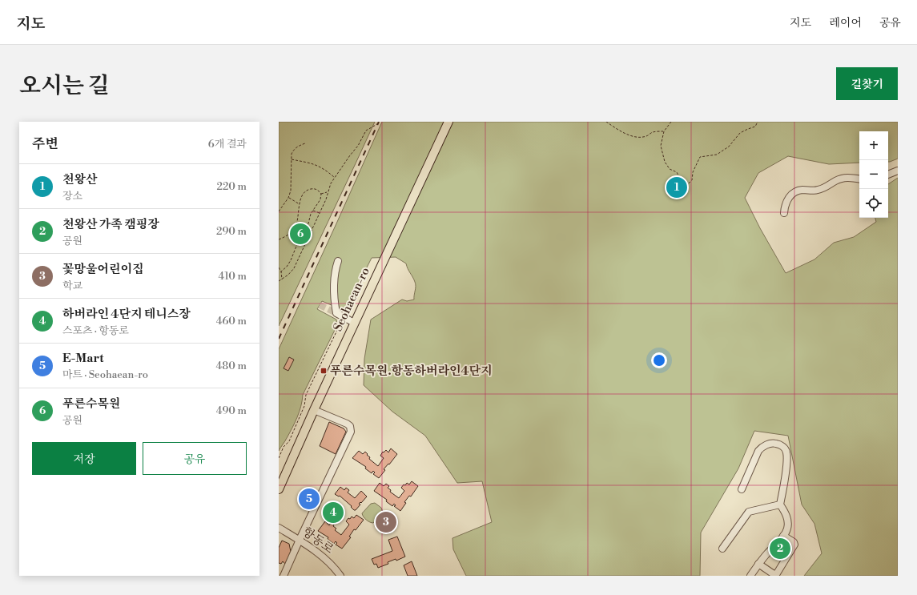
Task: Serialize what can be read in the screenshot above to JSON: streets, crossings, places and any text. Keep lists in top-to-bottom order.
{
  "streets": {
    "main road": ["Seohaean-ro"],
    "street": ["항동로"]
  },
  "places": {
    "transit": ["푸른수목원.항동하버라인4단지"]
  },
  "page": {
    "header": "지도",
    "nav": ["지도", "레이어", "공유"],
    "title": "오시는 길",
    "buttons": [
      "길찾기",
      ["저장", "공유"]
    ],
    "heading": ["주변", "6개 결과"],
    "map_buttons": ["+", "−"],
    "list": [
      {
        "mark": "1",
        "name": "천왕산",
        "note": "장소",
        "value": "220 m"
      },
      {
        "mark": "2",
        "name": "천왕산 가족 캠핑장",
        "note": "공원",
        "value": "290 m"
      },
      {
        "mark": "3",
        "name": "꽃망울어린이집",
        "note": "학교",
        "value": "410 m"
      },
      {
        "mark": "4",
        "name": "하버라인 4단지 테니스장",
        "note": "스포츠 · 항동로",
        "value": "460 m"
      },
      {
        "mark": "5",
        "name": "E-Mart",
        "note": "마트 · Seohaean-ro",
        "value": "480 m"
      },
      {
        "mark": "6",
        "name": "푸른수목원",
        "note": "공원",
        "value": "490 m"
      }
    ],
    "pins": [
      "1",
      "6",
      "5",
      "4",
      "3",
      "2"
    ]
  }
}
